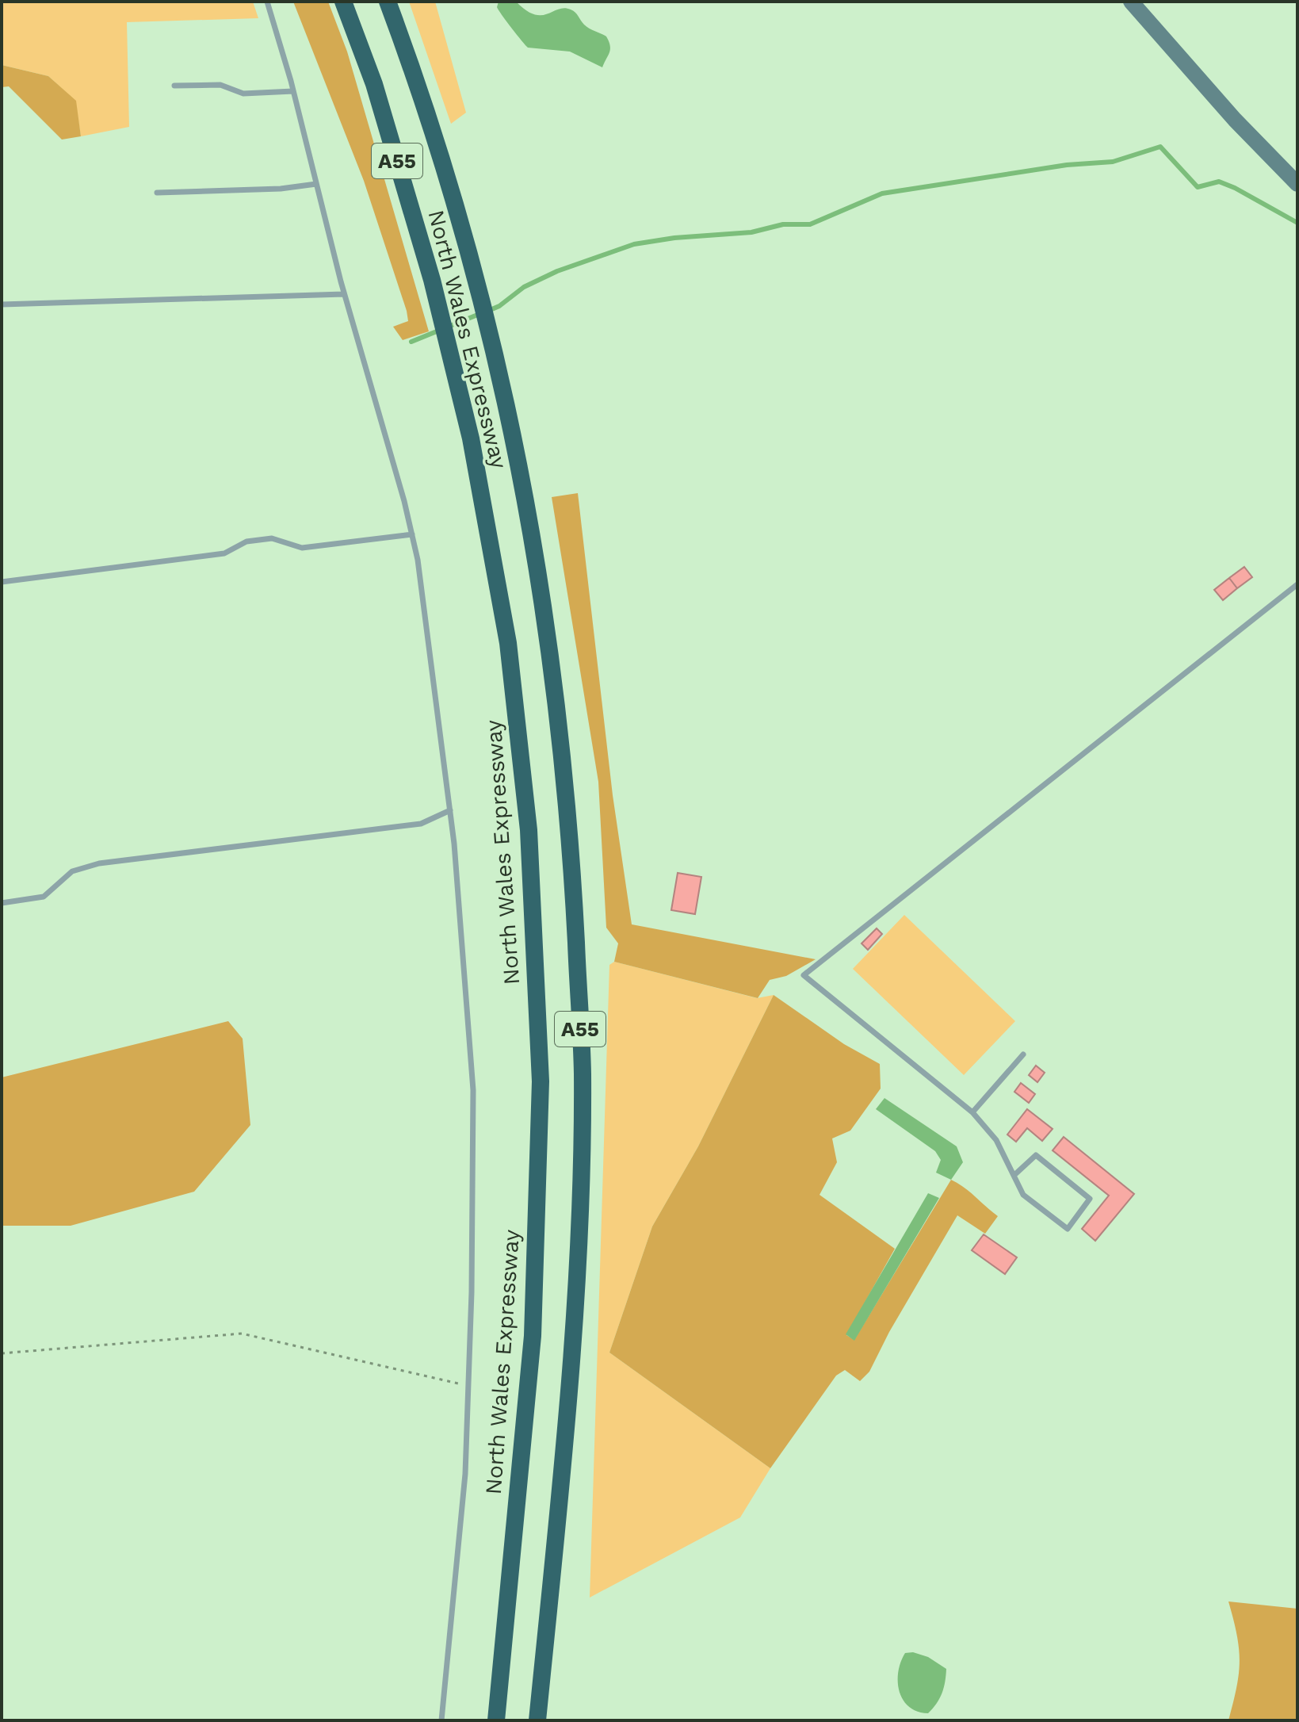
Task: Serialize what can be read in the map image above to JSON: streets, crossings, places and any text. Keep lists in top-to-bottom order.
{
  "streets": {
    "highway": ["A55", "North Wales Expressway"]
  }
}
